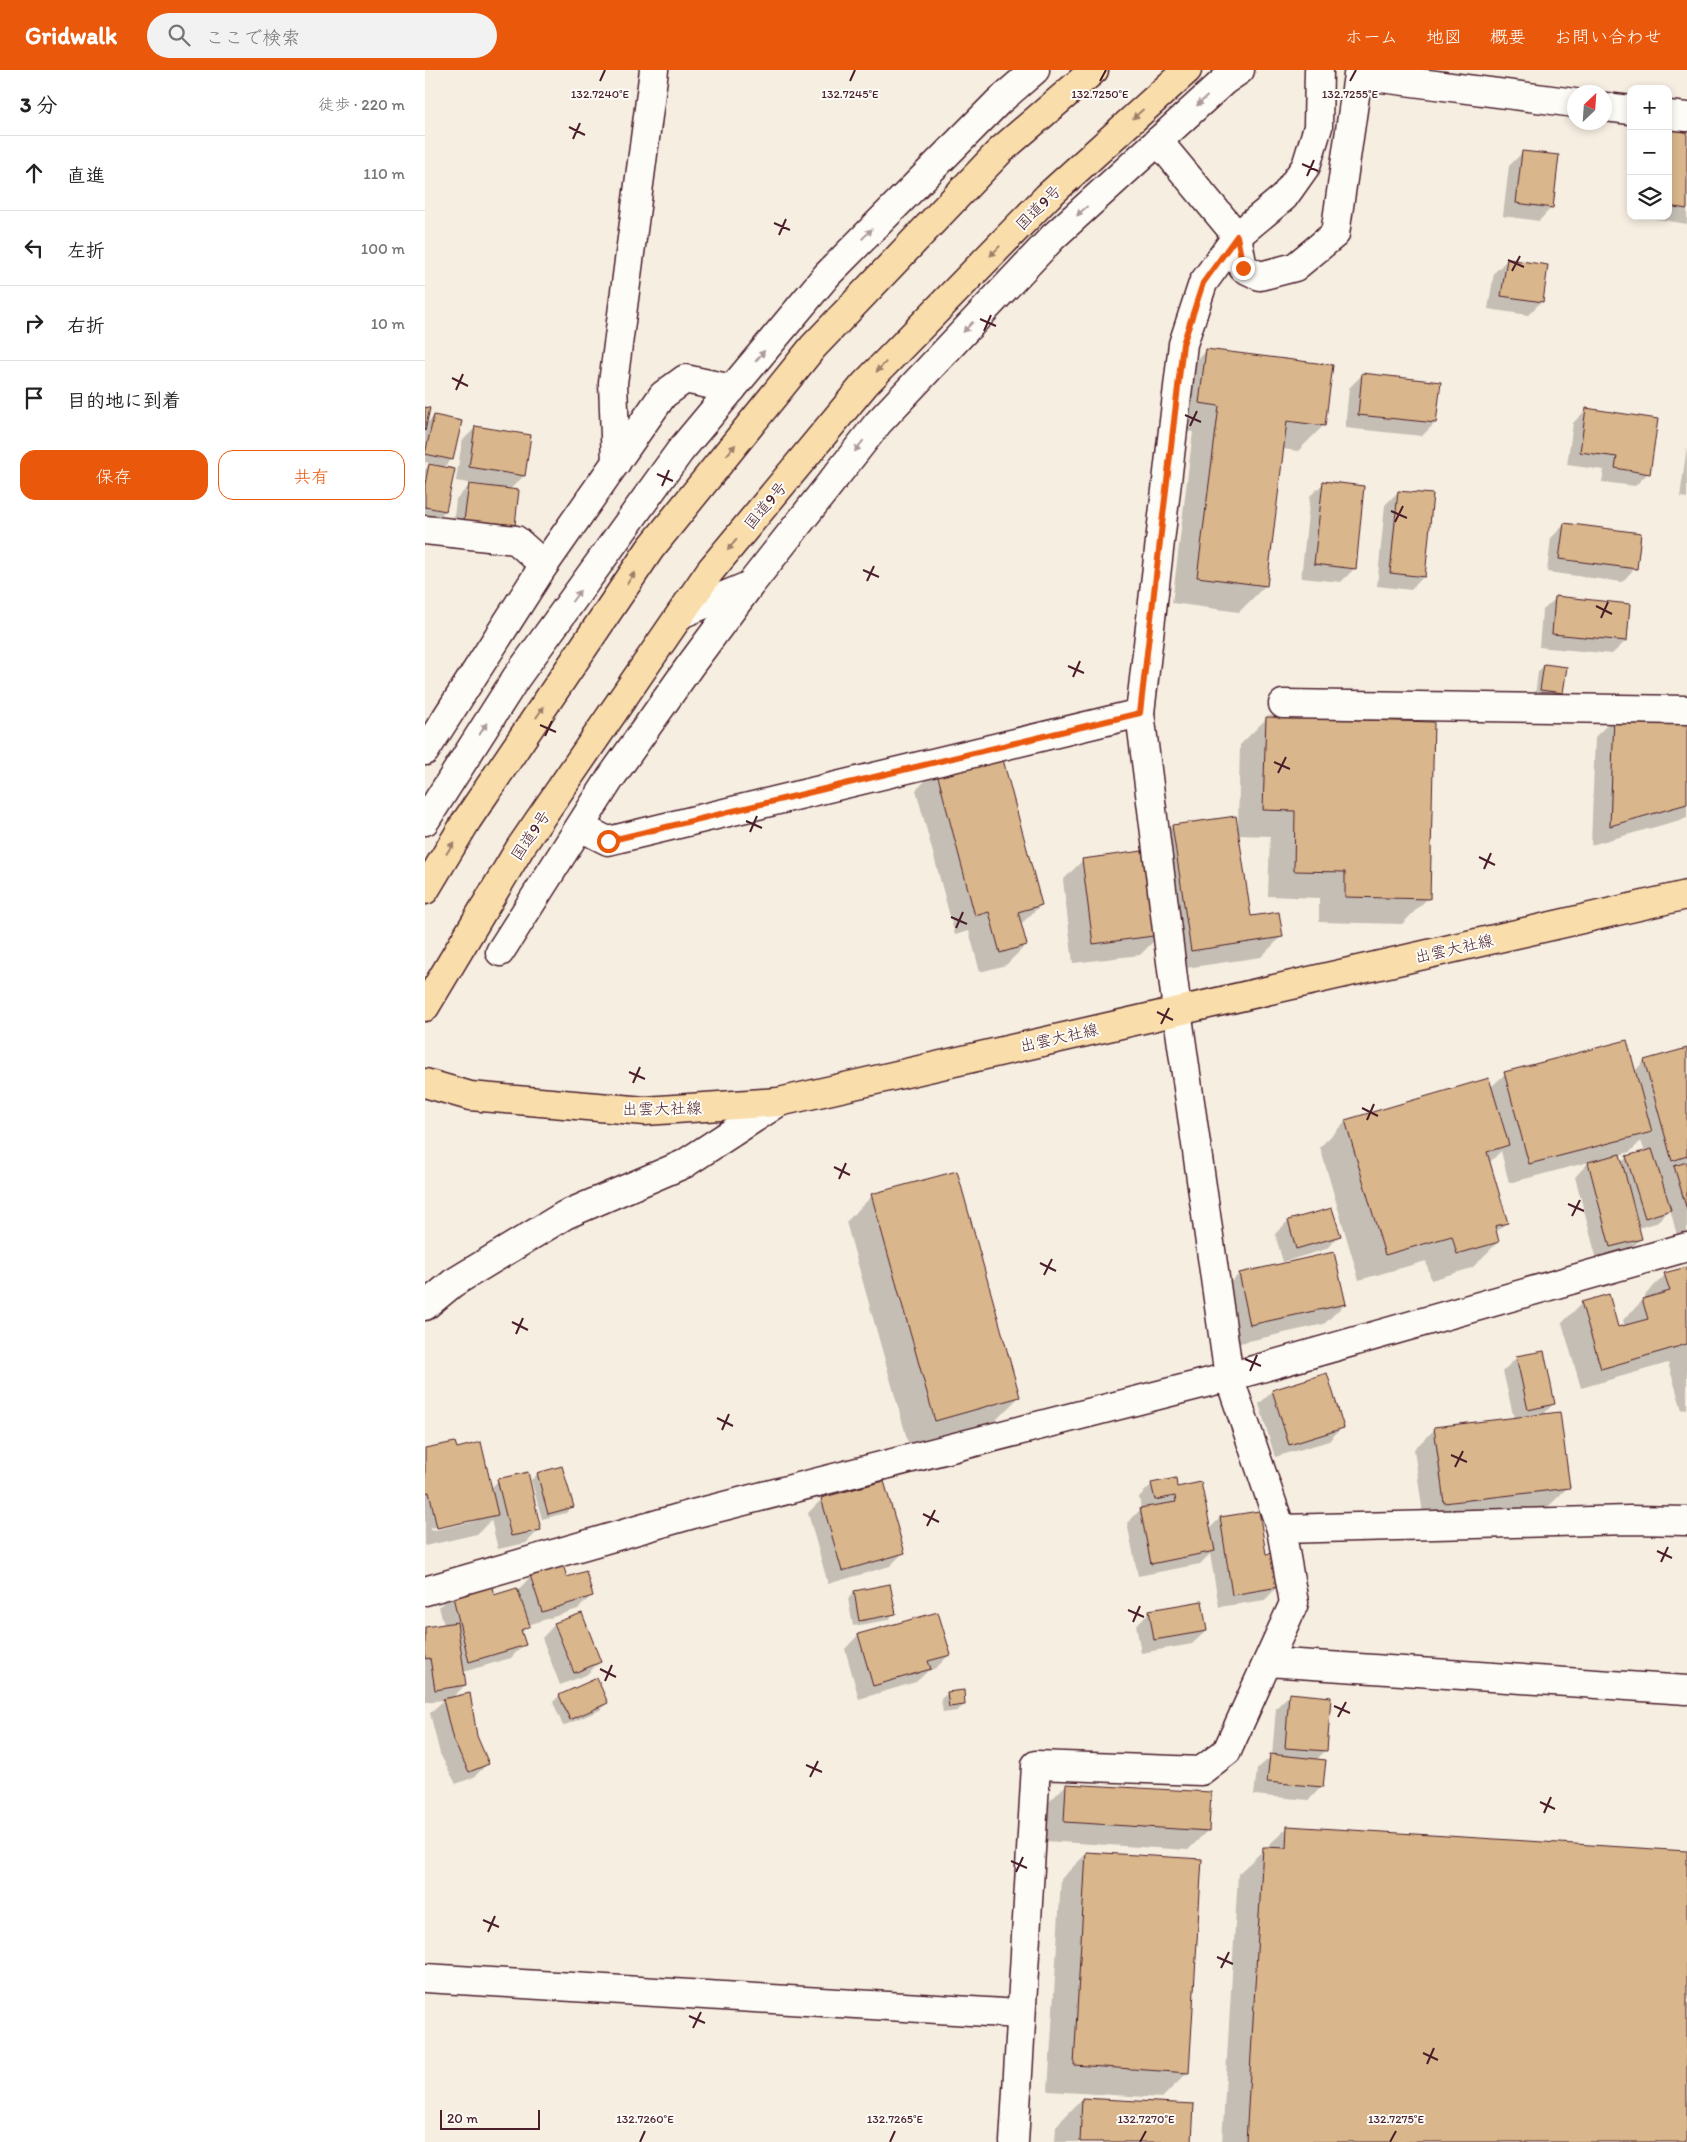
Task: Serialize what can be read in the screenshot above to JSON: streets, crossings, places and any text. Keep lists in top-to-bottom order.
{
  "streets": {
    "main road": ["国道9号", "出雲大社線"]
  },
  "scale_bar": "20 m",
  "north": "top right",
  "page": {
    "header": "Gridwalk",
    "search": "ここで検索",
    "nav": [
      "ホーム",
      "地図",
      "概要",
      "お問い合わせ"
    ],
    "heading": ["3 分", "徒歩 · 220 m"],
    "map_buttons": ["+", "−"],
    "list": [
      ["直進", "110 m"],
      ["左折", "100 m"],
      ["右折", "10 m"],
      "目的地に到着"
    ],
    "buttons": ["保存", "共有"],
    "scale": "20 m"
  },
  "coordinates": [
    "132.7240°E",
    "132.7245°E",
    "132.7250°E",
    "132.7255°E",
    "132.7260°E",
    "132.7265°E",
    "132.7270°E",
    "132.7275°E"
  ]
}
